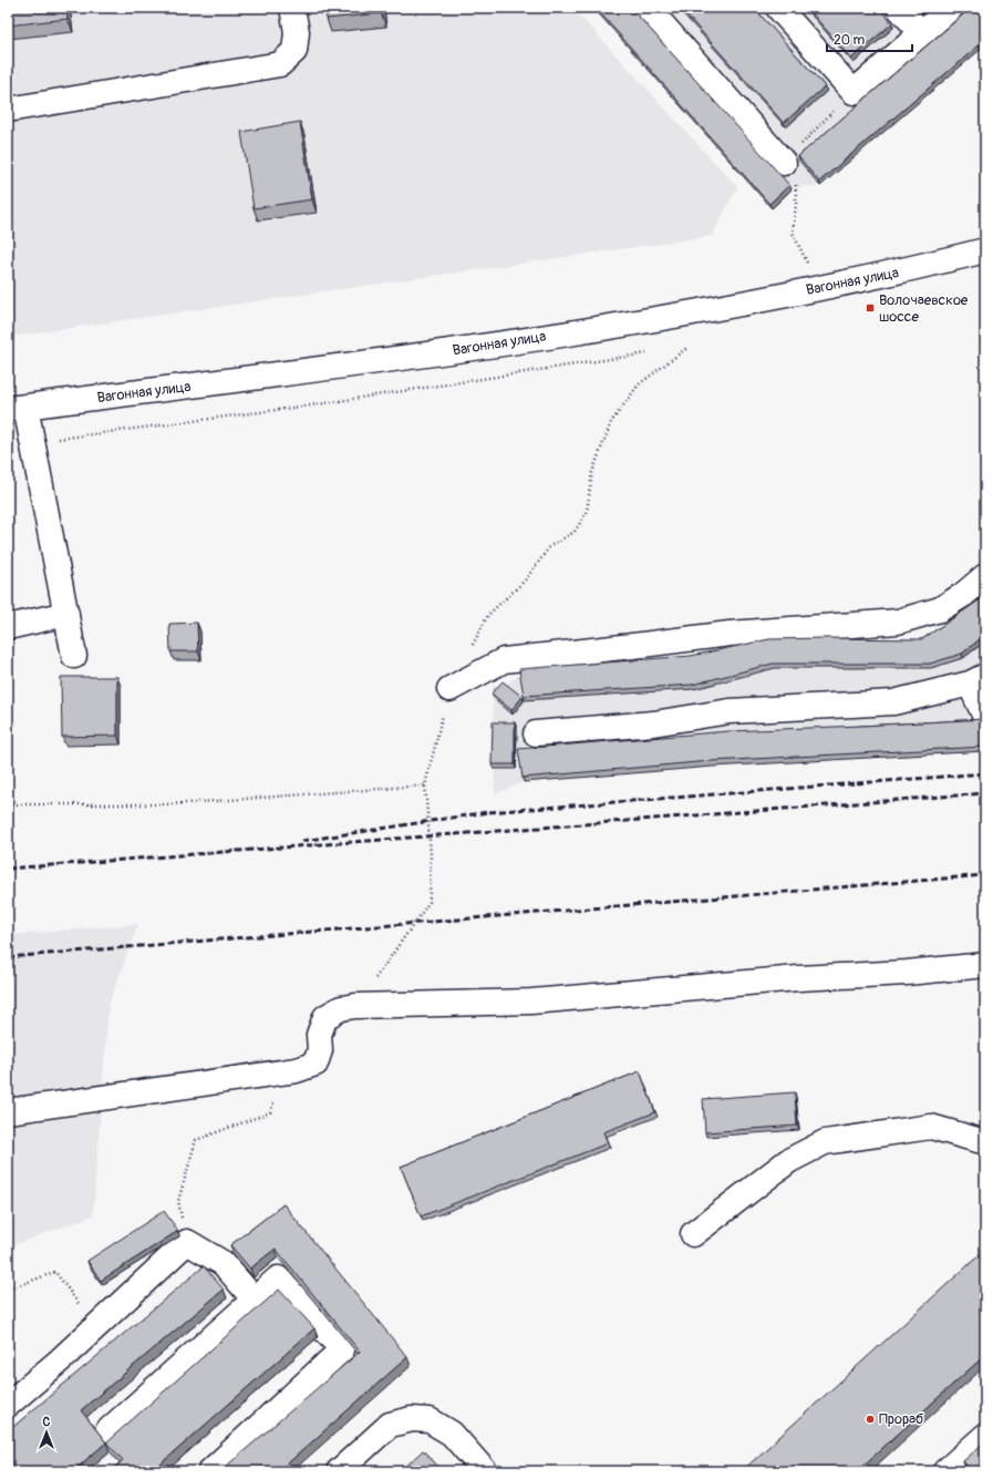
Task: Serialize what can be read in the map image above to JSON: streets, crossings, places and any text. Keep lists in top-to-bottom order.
{
  "streets": {
    "street": ["Вагонная улица"]
  },
  "places": {
    "transit": ["Волочаевское шоссе"],
    "other": ["Прораб"]
  },
  "scale_bar": "20 m",
  "north": "top"
}
